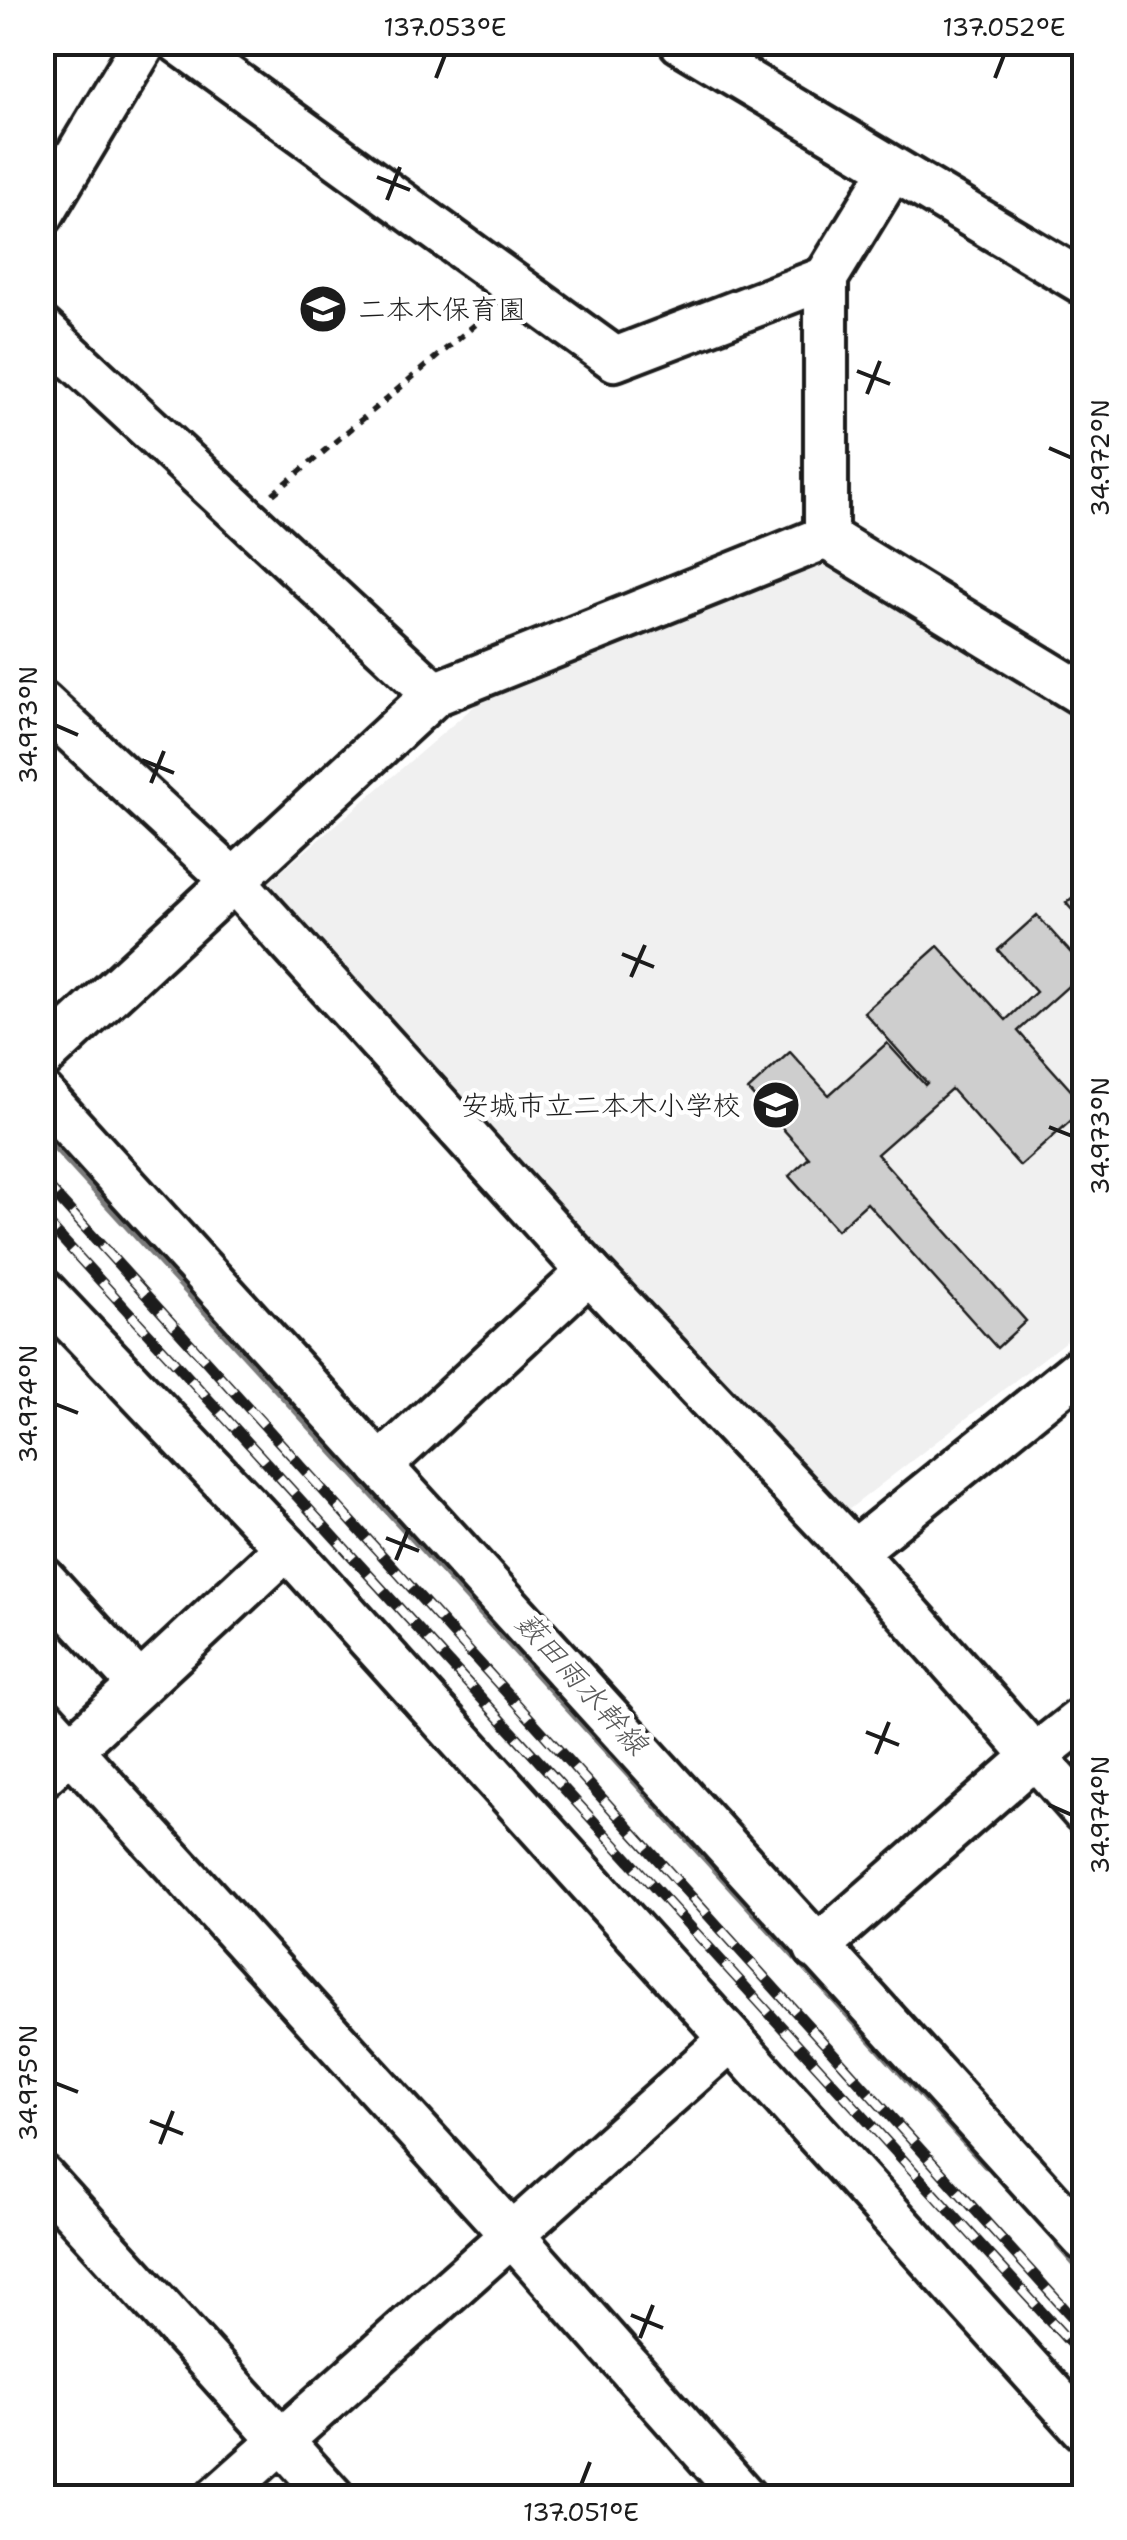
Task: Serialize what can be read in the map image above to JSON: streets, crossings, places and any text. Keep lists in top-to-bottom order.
{
  "water": ["薮田雨水幹線"],
  "places": {
    "school or university": ["二本木保育園", "安城市立二本木小学校"]
  },
  "coordinates": [
    "137.053°E",
    "137.052°E",
    "34.972°N",
    "34.973°N",
    "34.974°N",
    "34.975°N",
    "137.051°E"
  ]
}
